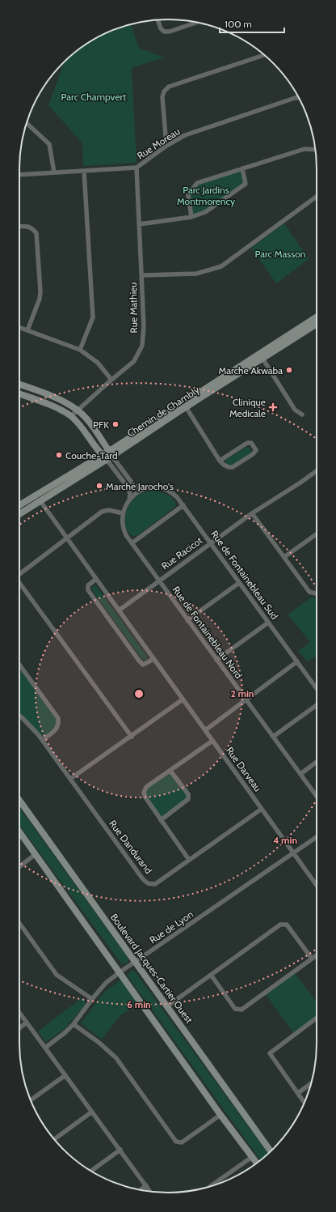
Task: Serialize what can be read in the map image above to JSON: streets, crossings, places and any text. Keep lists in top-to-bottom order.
{
  "streets": {
    "main road": ["Chemin de Chambly", "Boulevard Jacques-Cartier Ouest"],
    "street": [
      "Rue Moreau",
      "Rue Mathieu",
      "Rue Racicot",
      "Rue de Fontainebleau Sud",
      "Rue de Fontainebleau Nord",
      "Rue Darveau",
      "Rue Dandurand",
      "Rue de Lyon"
    ]
  },
  "crossings": [
    ["Rue Moreau", "Rue Mathieu"],
    ["Chemin de Chambly", "Rue Darveau"],
    ["Rue Racicot", "Rue de Fontainebleau Sud"],
    ["Rue Racicot", "Rue de Fontainebleau Nord"],
    ["Rue Racicot", "Rue Darveau"],
    ["Rue Darveau", "Rue Dandurand"],
    ["Rue Darveau", "Rue de Lyon"],
    ["Rue de Lyon", "Boulevard Jacques-Cartier Ouest"]
  ],
  "parks": ["Parc Champvert", "Parc Jardins Montmorency", "Parc Masson"],
  "places": {
    "other": [
      "Marche Akwaba",
      "PFK",
      "Couche-Tard",
      "Marché Jarocho's"
    ],
    "health": ["Clinique Medicale"]
  },
  "scale_bar": "100 m",
  "rings": ["2 min", "4 min", "6 min"]
}
